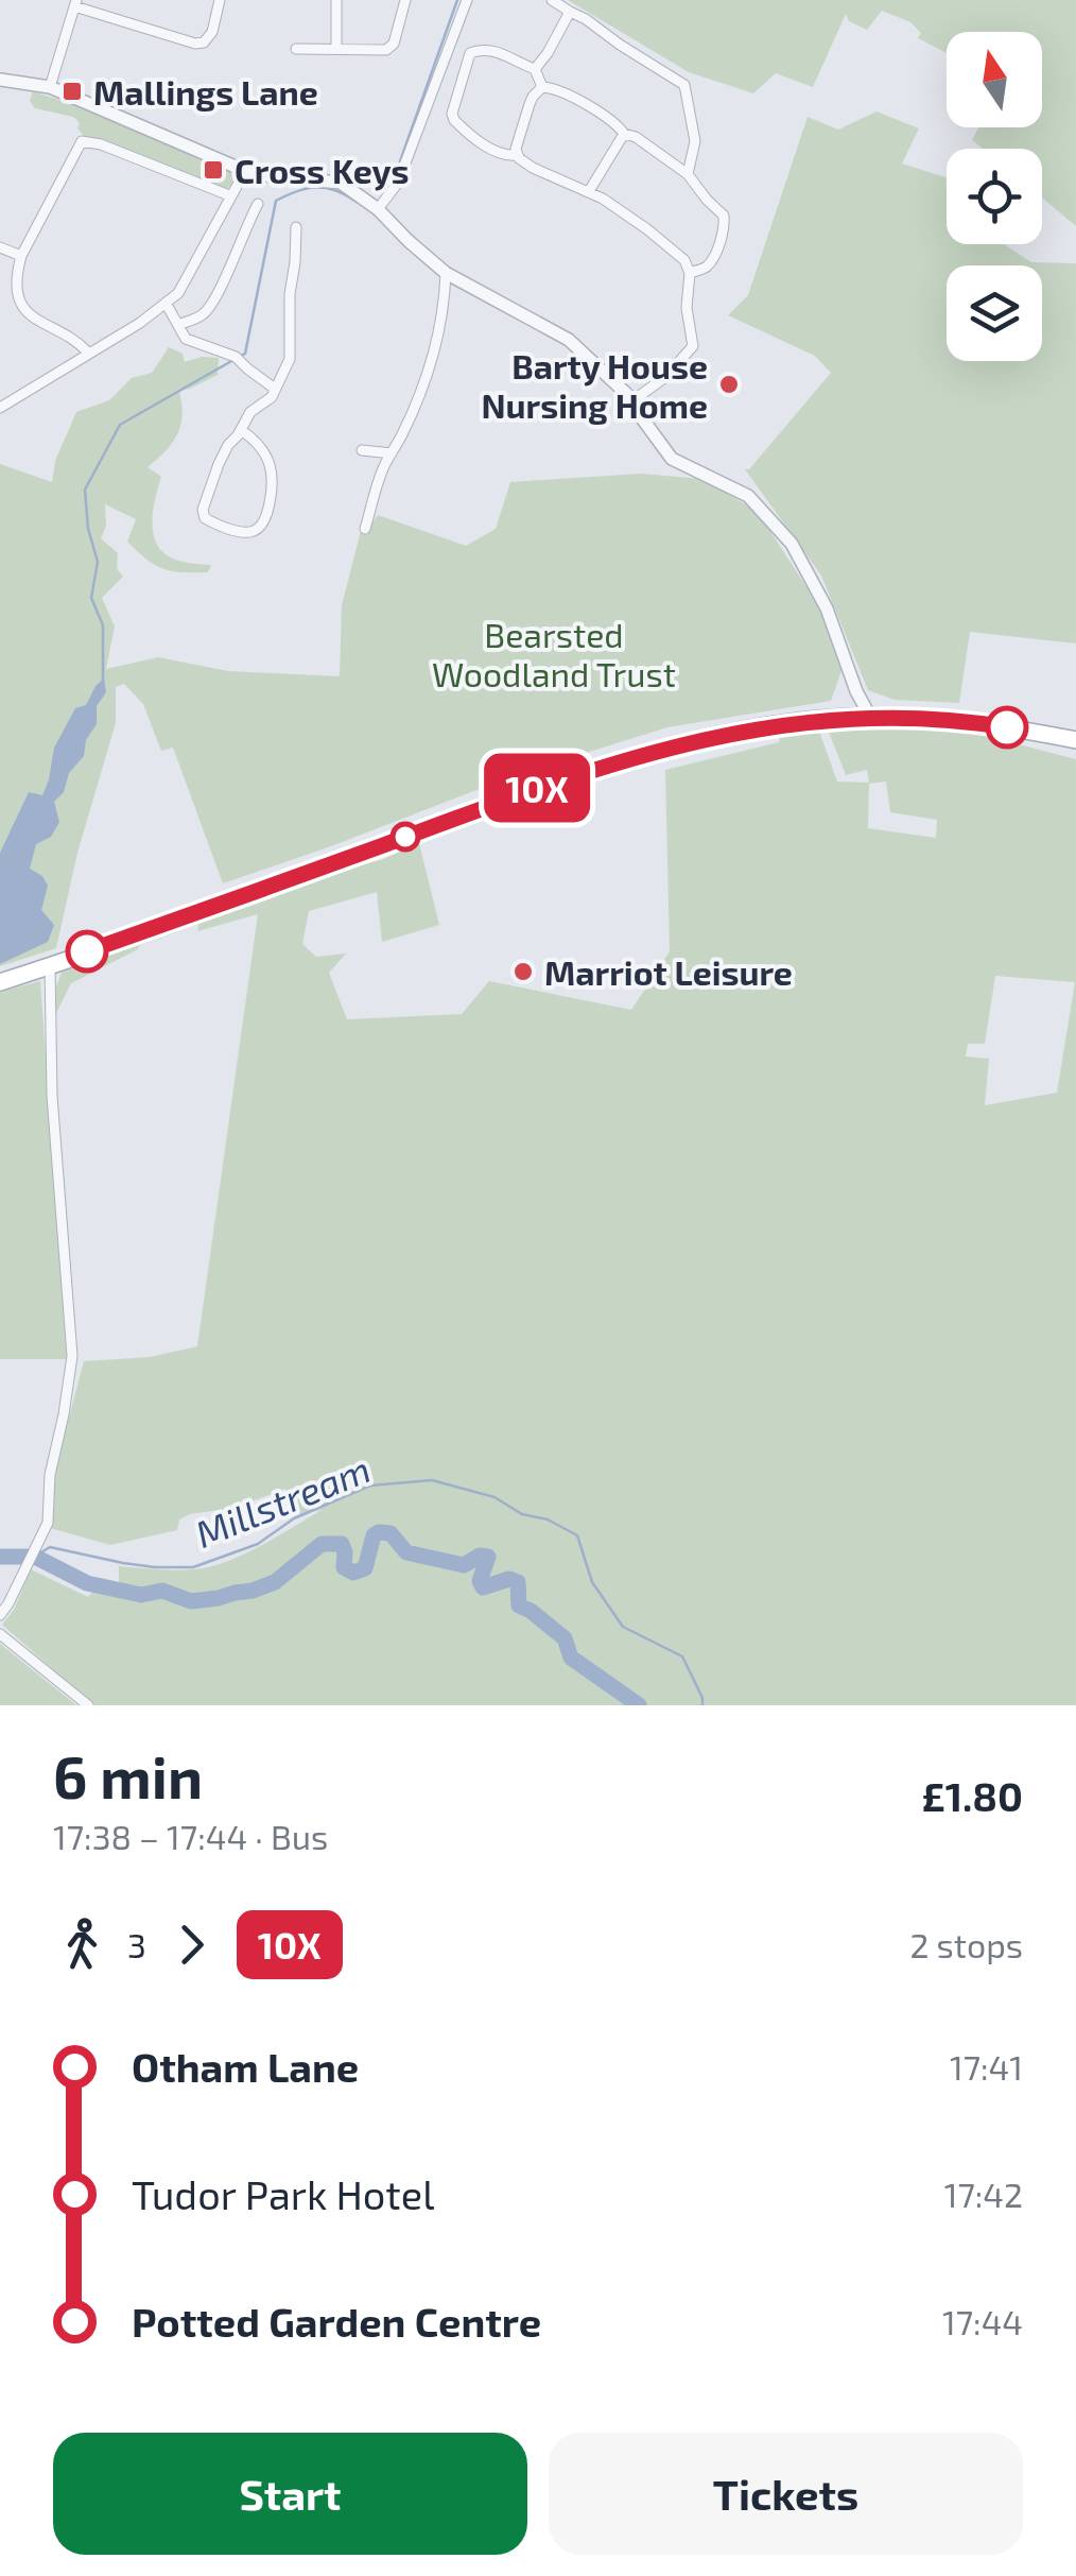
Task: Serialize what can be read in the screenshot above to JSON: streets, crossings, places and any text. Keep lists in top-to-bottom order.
{
  "water": ["Millstream"],
  "parks": ["Bearsted Woodland Trust"],
  "places": {
    "transit": ["Mallings Lane", "Cross Keys"],
    "other": ["Barty House Nursing Home", "Marriot Leisure"]
  },
  "lines": ["bus line 10X"],
  "north": "top",
  "page": {
    "on_map": "10X",
    "heading": ["6 min", "17:38 – 17:44 · Bus", "£1.80"],
    "legs": ["3", "10X", "2 stops"],
    "list": [
      {
        "name": "Otham Lane",
        "value": "17:41"
      },
      {
        "name": "Tudor Park Hotel",
        "value": "17:42"
      },
      {
        "name": "Potted Garden Centre",
        "value": "17:44"
      }
    ],
    "buttons": ["Start", "Tickets"]
  }
}
